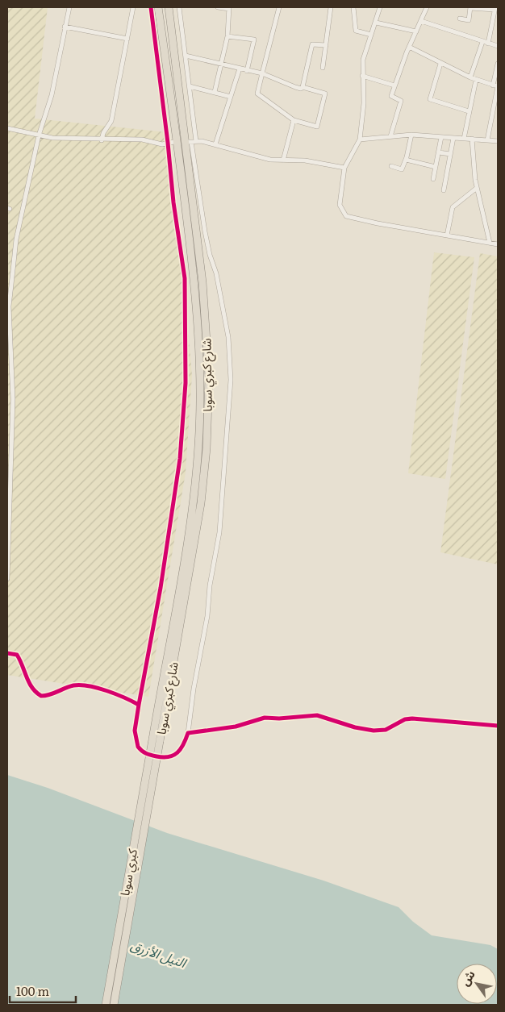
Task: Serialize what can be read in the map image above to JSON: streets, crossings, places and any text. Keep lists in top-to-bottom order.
{
  "streets": {
    "highway": ["شارع كبري سوبا", "كبري سوبا"]
  },
  "crossings": [
    ["شارع كبري سوبا", "كبري سوبا"]
  ],
  "water": ["النيل الأزرق"],
  "scale_bar": "100 m",
  "north": "top left"
}
